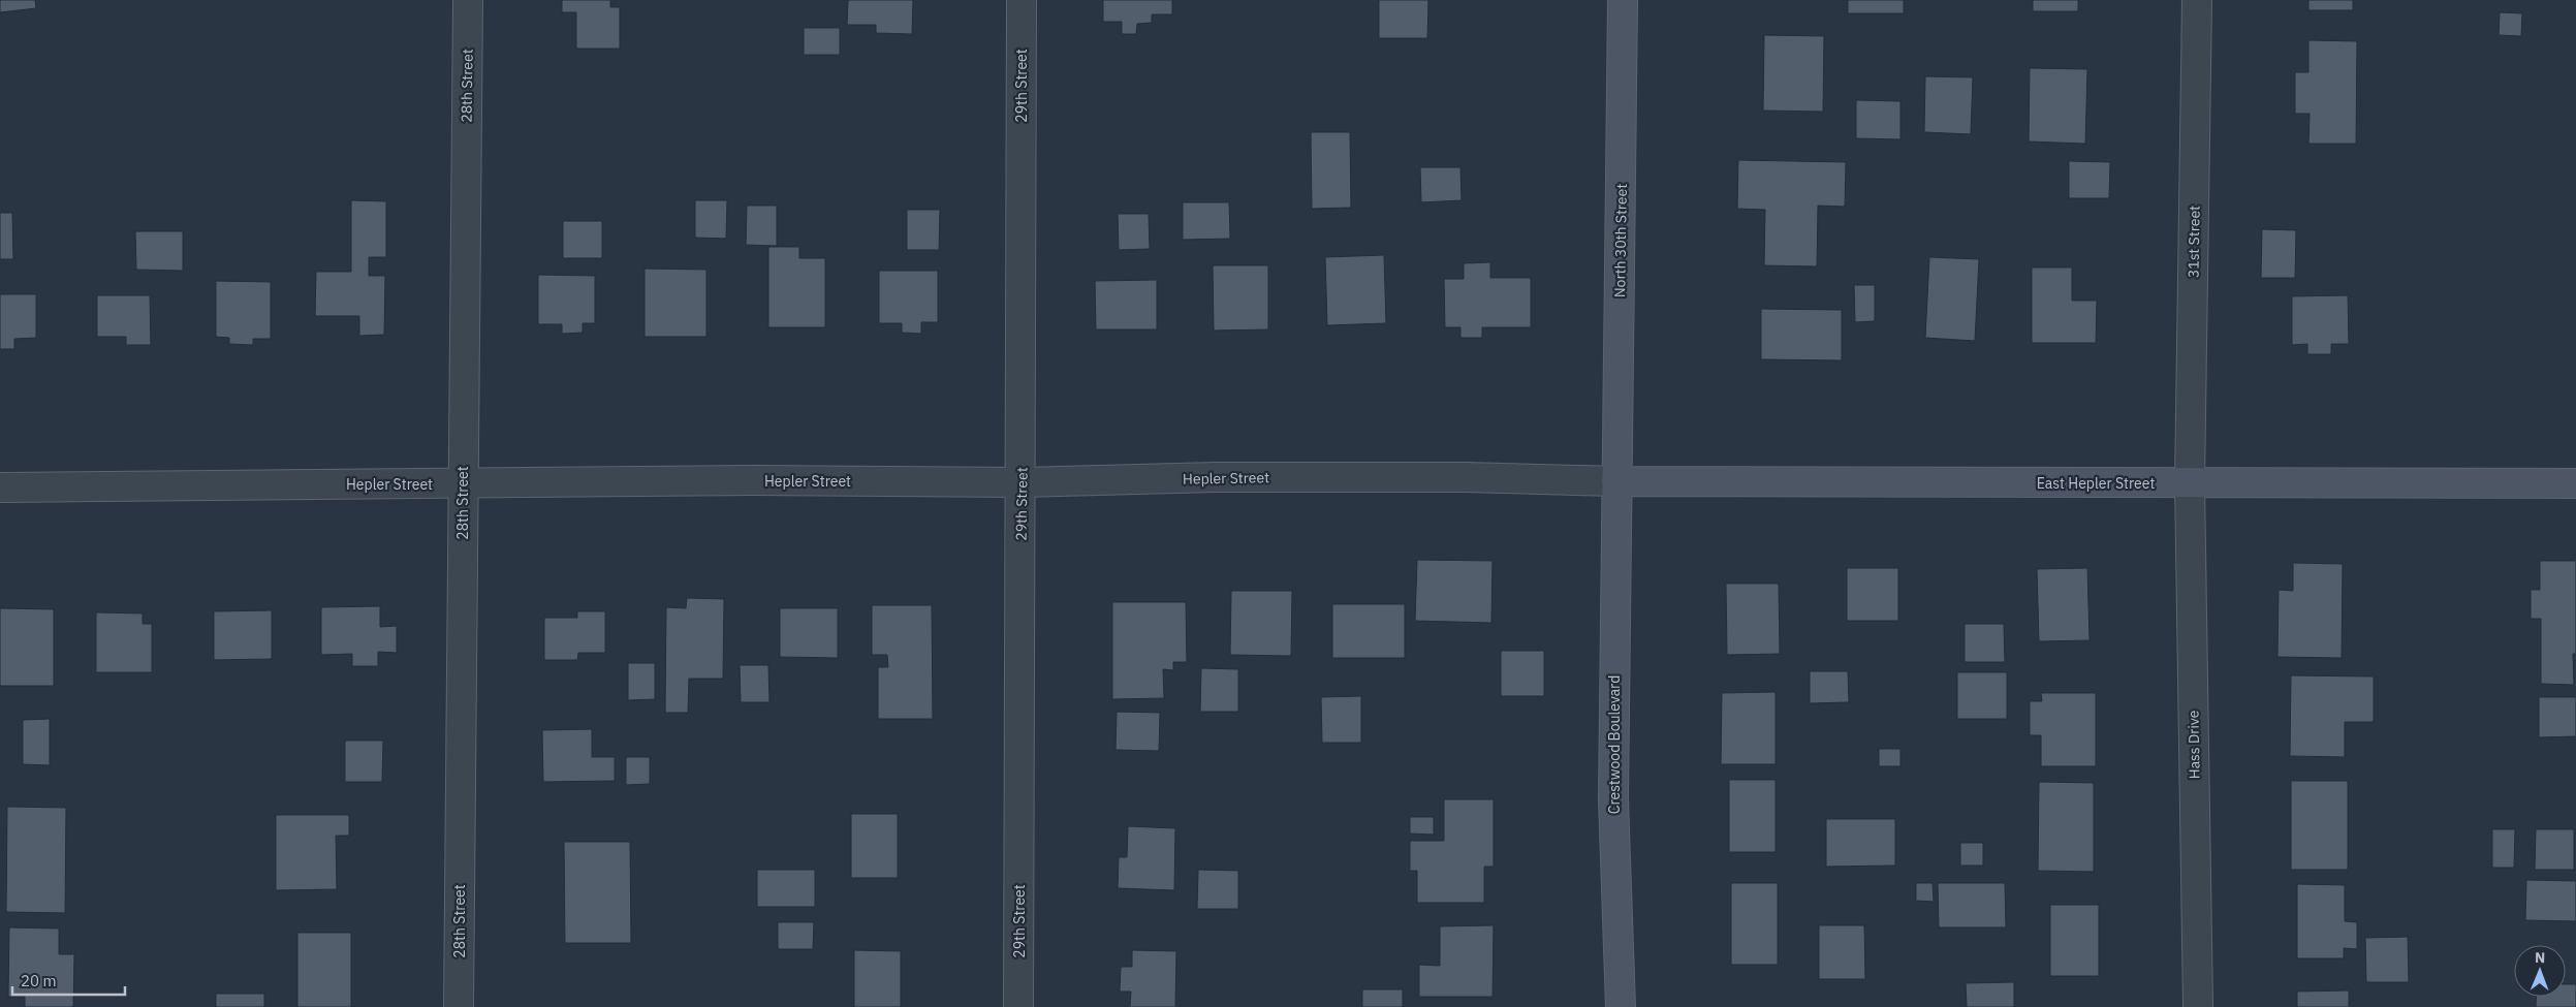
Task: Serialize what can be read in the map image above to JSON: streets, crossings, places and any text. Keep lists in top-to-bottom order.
{
  "streets": {
    "street": [
      "28th Street",
      "29th Street",
      "North 30th Street",
      "31st Street",
      "Hepler Street",
      "East Hepler Street",
      "Crestwood Boulevard",
      "Hass Drive"
    ]
  },
  "crossings": [
    ["28th Street", "Hepler Street"],
    ["29th Street", "Hepler Street"],
    ["North 30th Street", "Hepler Street"],
    ["North 30th Street", "East Hepler Street"],
    ["North 30th Street", "Crestwood Boulevard"],
    ["31st Street", "East Hepler Street"],
    ["31st Street", "Hass Drive"],
    ["Hepler Street", "East Hepler Street"],
    ["Hepler Street", "Crestwood Boulevard"],
    ["East Hepler Street", "Crestwood Boulevard"],
    ["East Hepler Street", "Hass Drive"]
  ],
  "scale_bar": "20 m",
  "north": "top"
}
